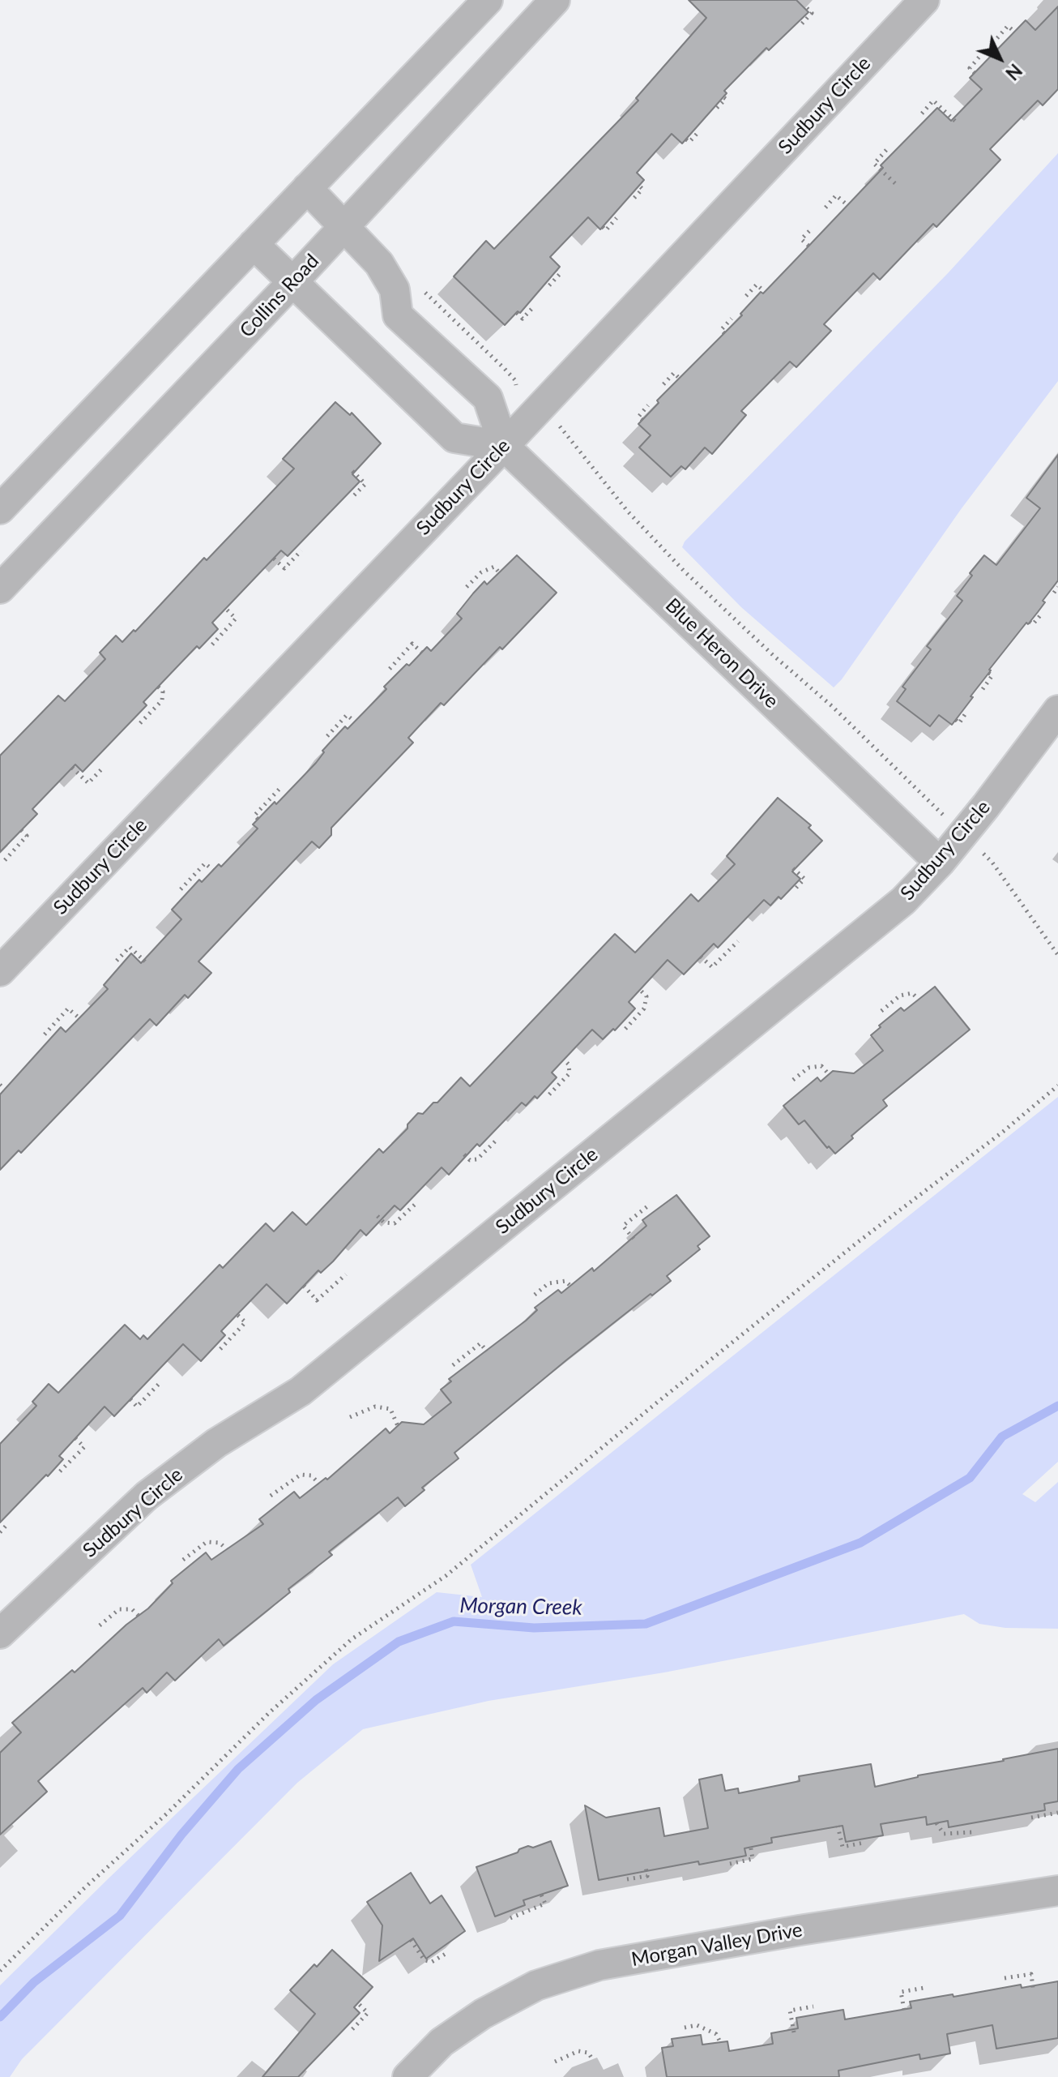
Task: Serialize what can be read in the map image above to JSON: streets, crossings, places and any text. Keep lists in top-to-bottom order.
{
  "streets": {
    "street": [
      "Sudbury Circle",
      "Collins Road",
      "Blue Heron Drive",
      "Morgan Valley Drive"
    ]
  },
  "crossings": [
    ["Sudbury Circle", "Blue Heron Drive"],
    ["Collins Road", "Blue Heron Drive"]
  ],
  "water": ["Morgan Creek"],
  "north": "bottom right"
}
